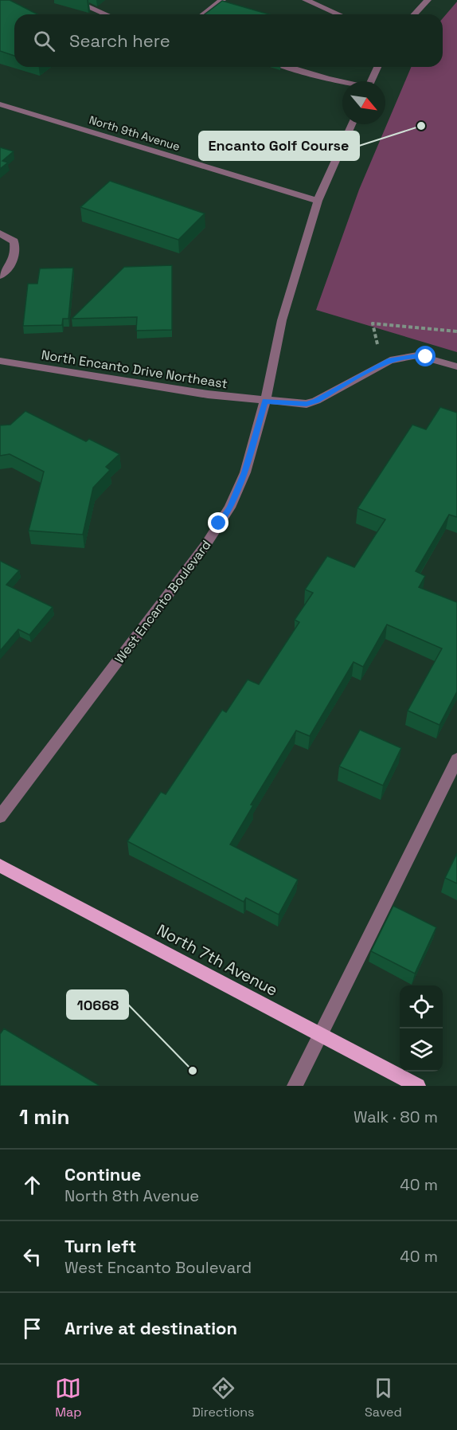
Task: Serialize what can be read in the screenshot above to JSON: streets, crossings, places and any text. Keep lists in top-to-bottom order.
{
  "streets": {
    "main road": ["North 7th Avenue"],
    "street": ["North 9th Avenue", "North Encanto Drive Northeast", "West Encanto Boulevard"]
  },
  "crossings": [
    ["North 9th Avenue", "West Encanto Boulevard"],
    ["North Encanto Drive Northeast", "West Encanto Boulevard"]
  ],
  "places": ["Encanto Golf Course", "10668"],
  "north": "bottom right",
  "page": {
    "search": "Search here",
    "heading": ["1 min", "Walk · 80 m"],
    "list": [
      ["Continue", "North 8th Avenue", "40 m"],
      ["Turn left", "West Encanto Boulevard", "40 m"],
      "Arrive at destination"
    ],
    "nav": ["Map", "Directions", "Saved"]
  }
}
